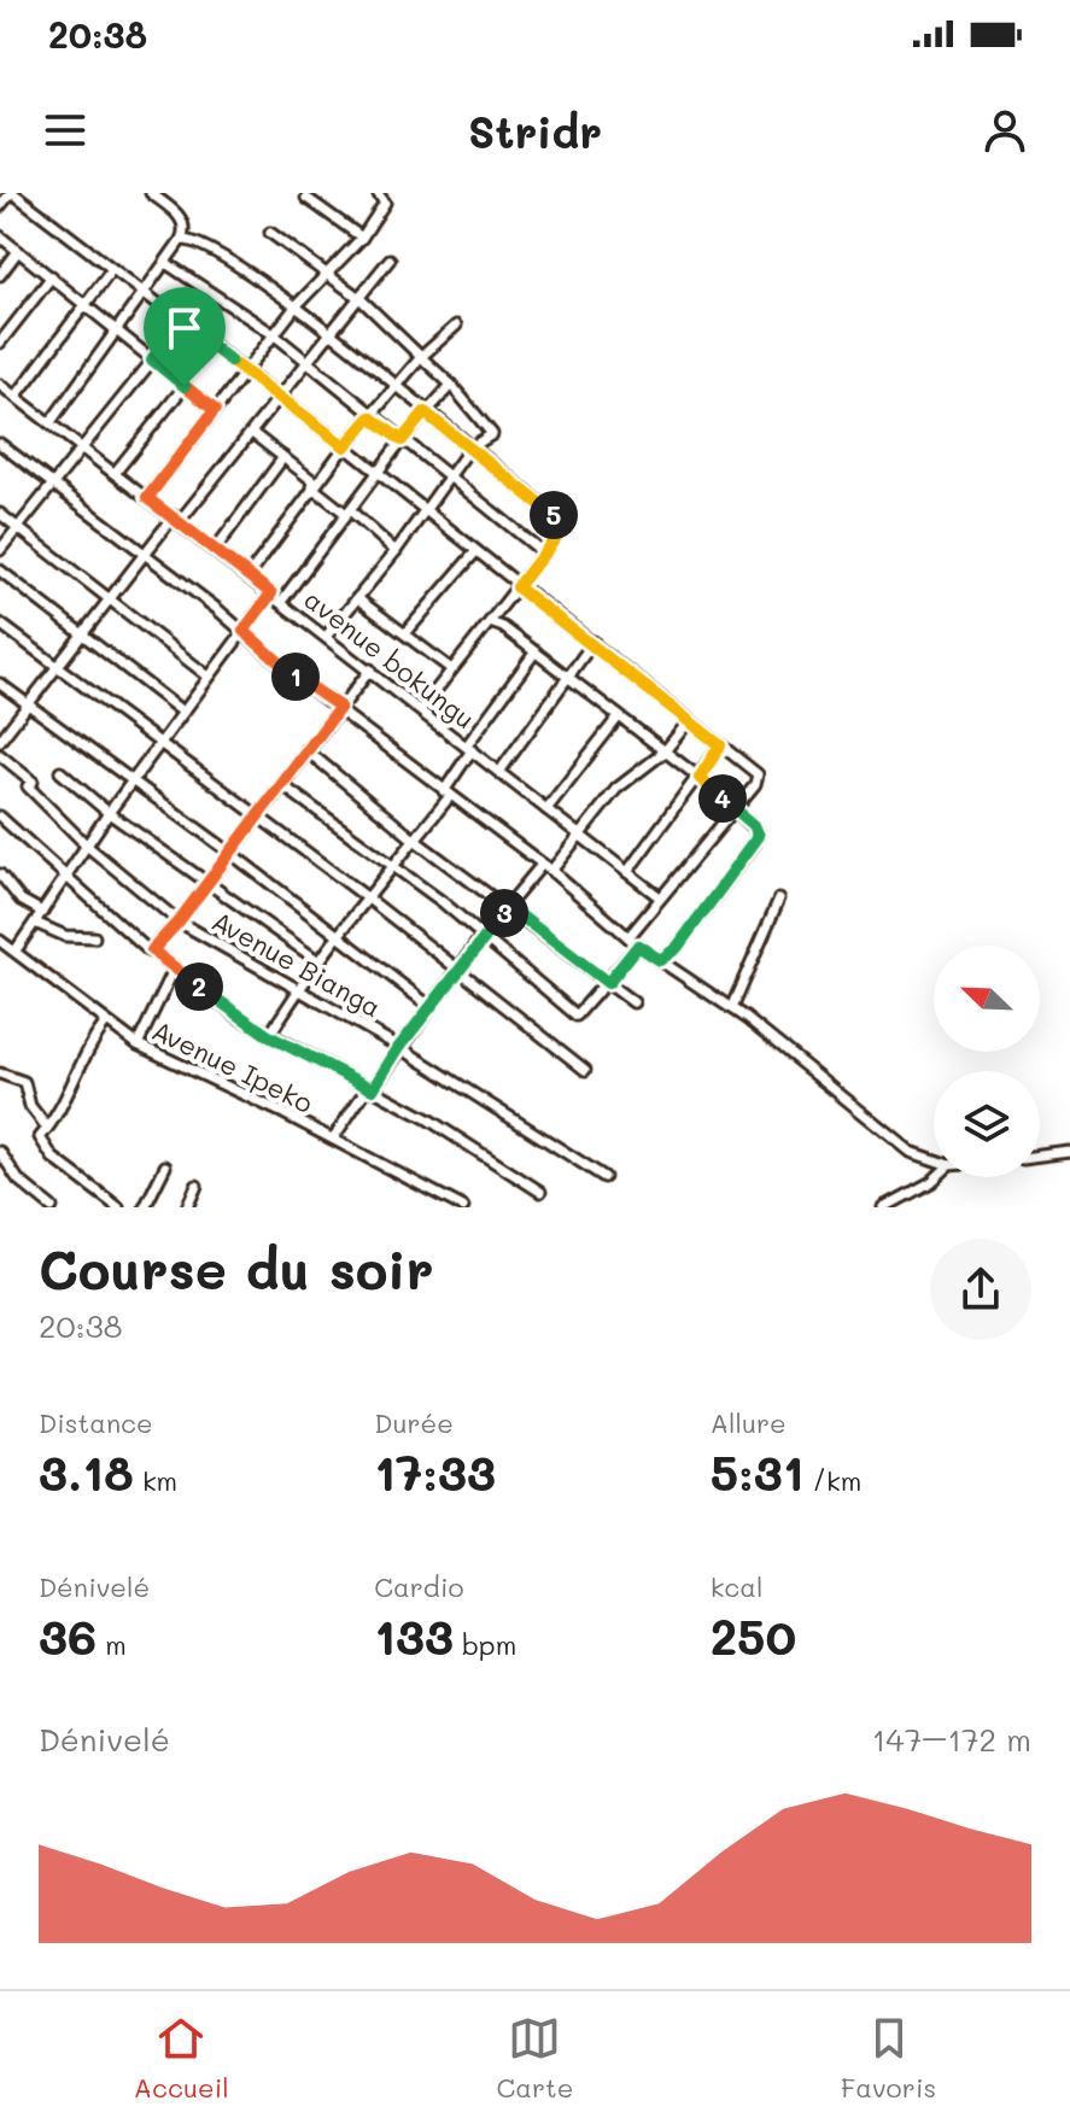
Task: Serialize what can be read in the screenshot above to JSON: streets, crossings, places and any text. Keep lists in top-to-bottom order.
{
  "streets": {
    "street": ["avenue bokungu", "Avenue Bianga", "Avenue Ipeko"]
  },
  "north": "top left",
  "page": {
    "status": "20:38",
    "header": "Stridr",
    "pins": [
      "5",
      "1",
      "4",
      "3",
      "2"
    ],
    "heading": ["Course du soir", "20:38"],
    "stats": [
      ["Distance", "3.18 km"],
      ["Durée", "17:33"],
      ["Allure", "5:31 /km"],
      ["Dénivelé", "36 m"],
      ["Cardio", "133 bpm"],
      ["kcal", "250"]
    ],
    "chart": ["Dénivelé", "147–172 m"],
    "tabs": ["Accueil", "Carte", "Favoris"]
  }
}
